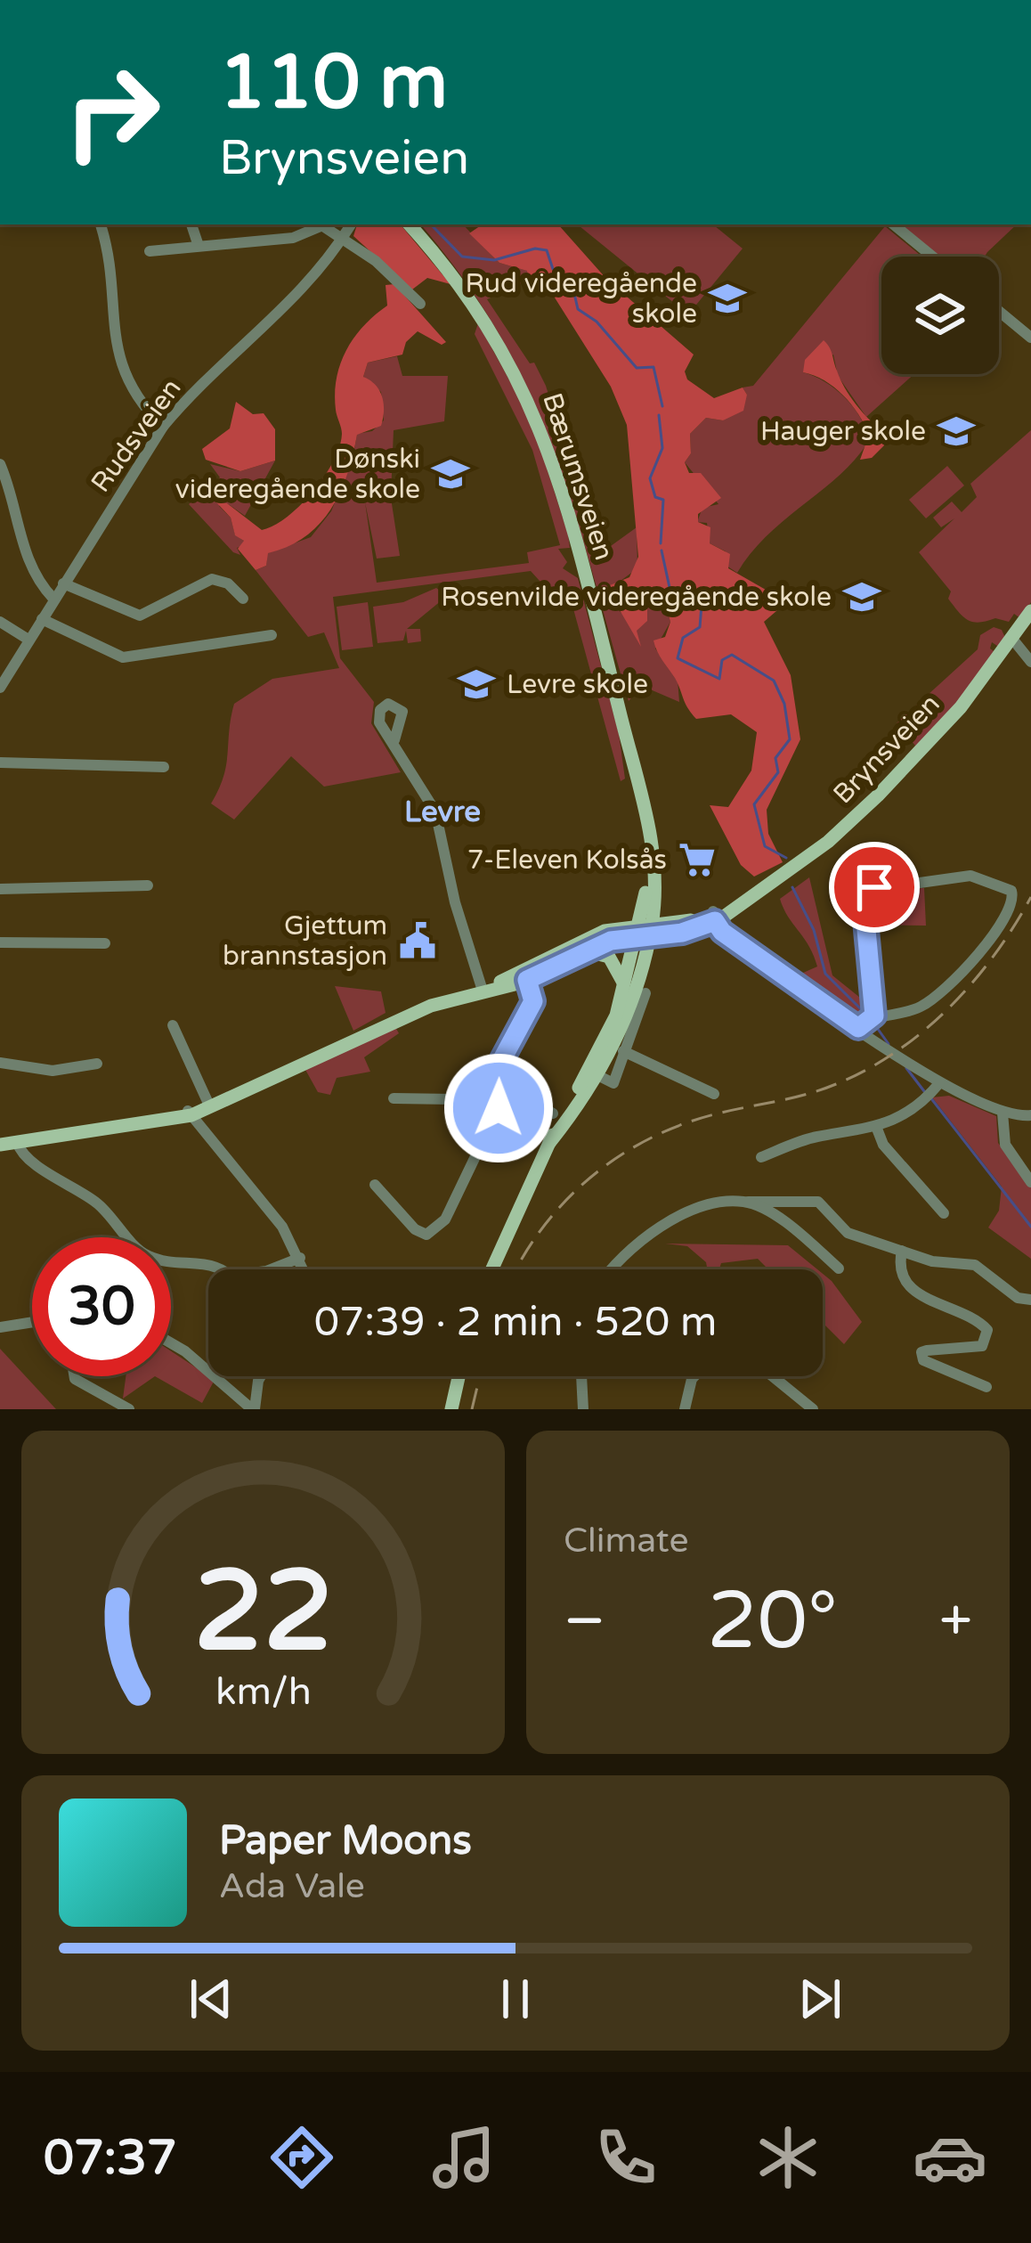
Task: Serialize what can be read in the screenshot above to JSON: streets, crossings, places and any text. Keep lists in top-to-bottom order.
{
  "streets": {
    "main road": ["Bærumsveien", "Brynsveien"],
    "street": ["Rudsveien"]
  },
  "crossings": [
    ["Bærumsveien", "Brynsveien"]
  ],
  "districts": ["Levre"],
  "places": {
    "school or university": [
      "Rud videregående skole",
      "Hauger skole",
      "Dønski videregående skole",
      "Rosenvilde videregående skole",
      "Levre skole"
    ],
    "supermarket": ["7-Eleven Kolsås"],
    "public building": ["Gjettum brannstasjon"]
  },
  "page": {
    "turn": ["110 m", "Brynsveien"],
    "limit": "30",
    "trip": "07:39 · 2 min · 520 m",
    "tile": "Climate",
    "heat": ["−", "20°", "+"],
    "song": ["Paper Moons", "Ada Vale"],
    "tabs": "07:37",
    "gauge": ["22", "km/h"]
  }
}
